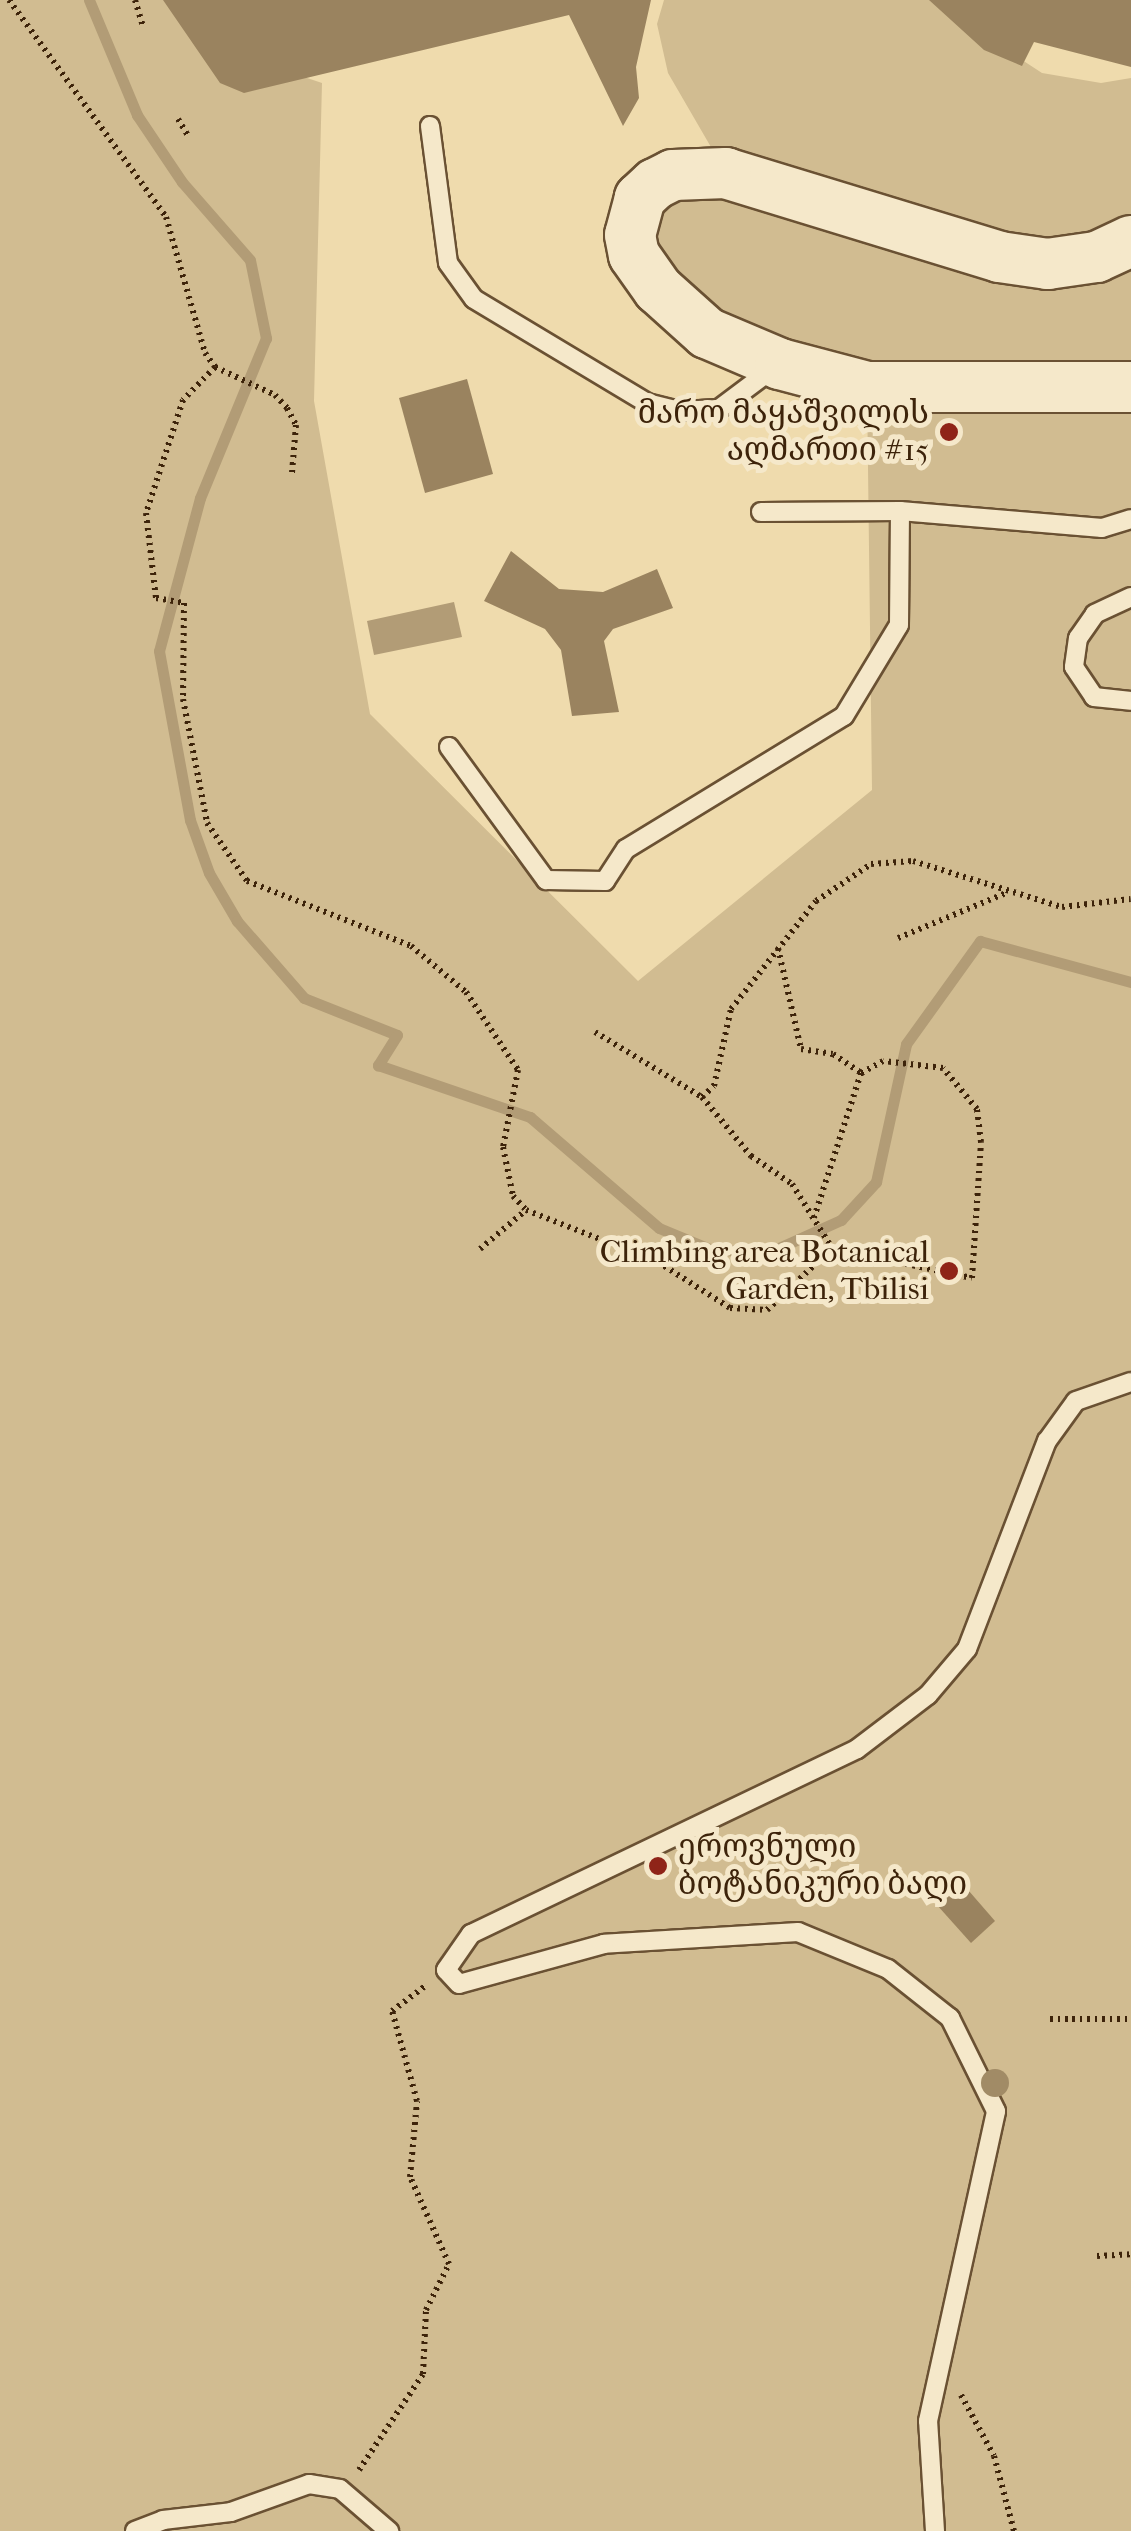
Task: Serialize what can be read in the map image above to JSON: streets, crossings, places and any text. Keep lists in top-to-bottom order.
{
  "places": ["მარო მაყაშვილის აღმართი #15", "Climbing area Botanical Garden, Tbilisi", "ეროვნული ბოტანიკური ბაღი"]
}
